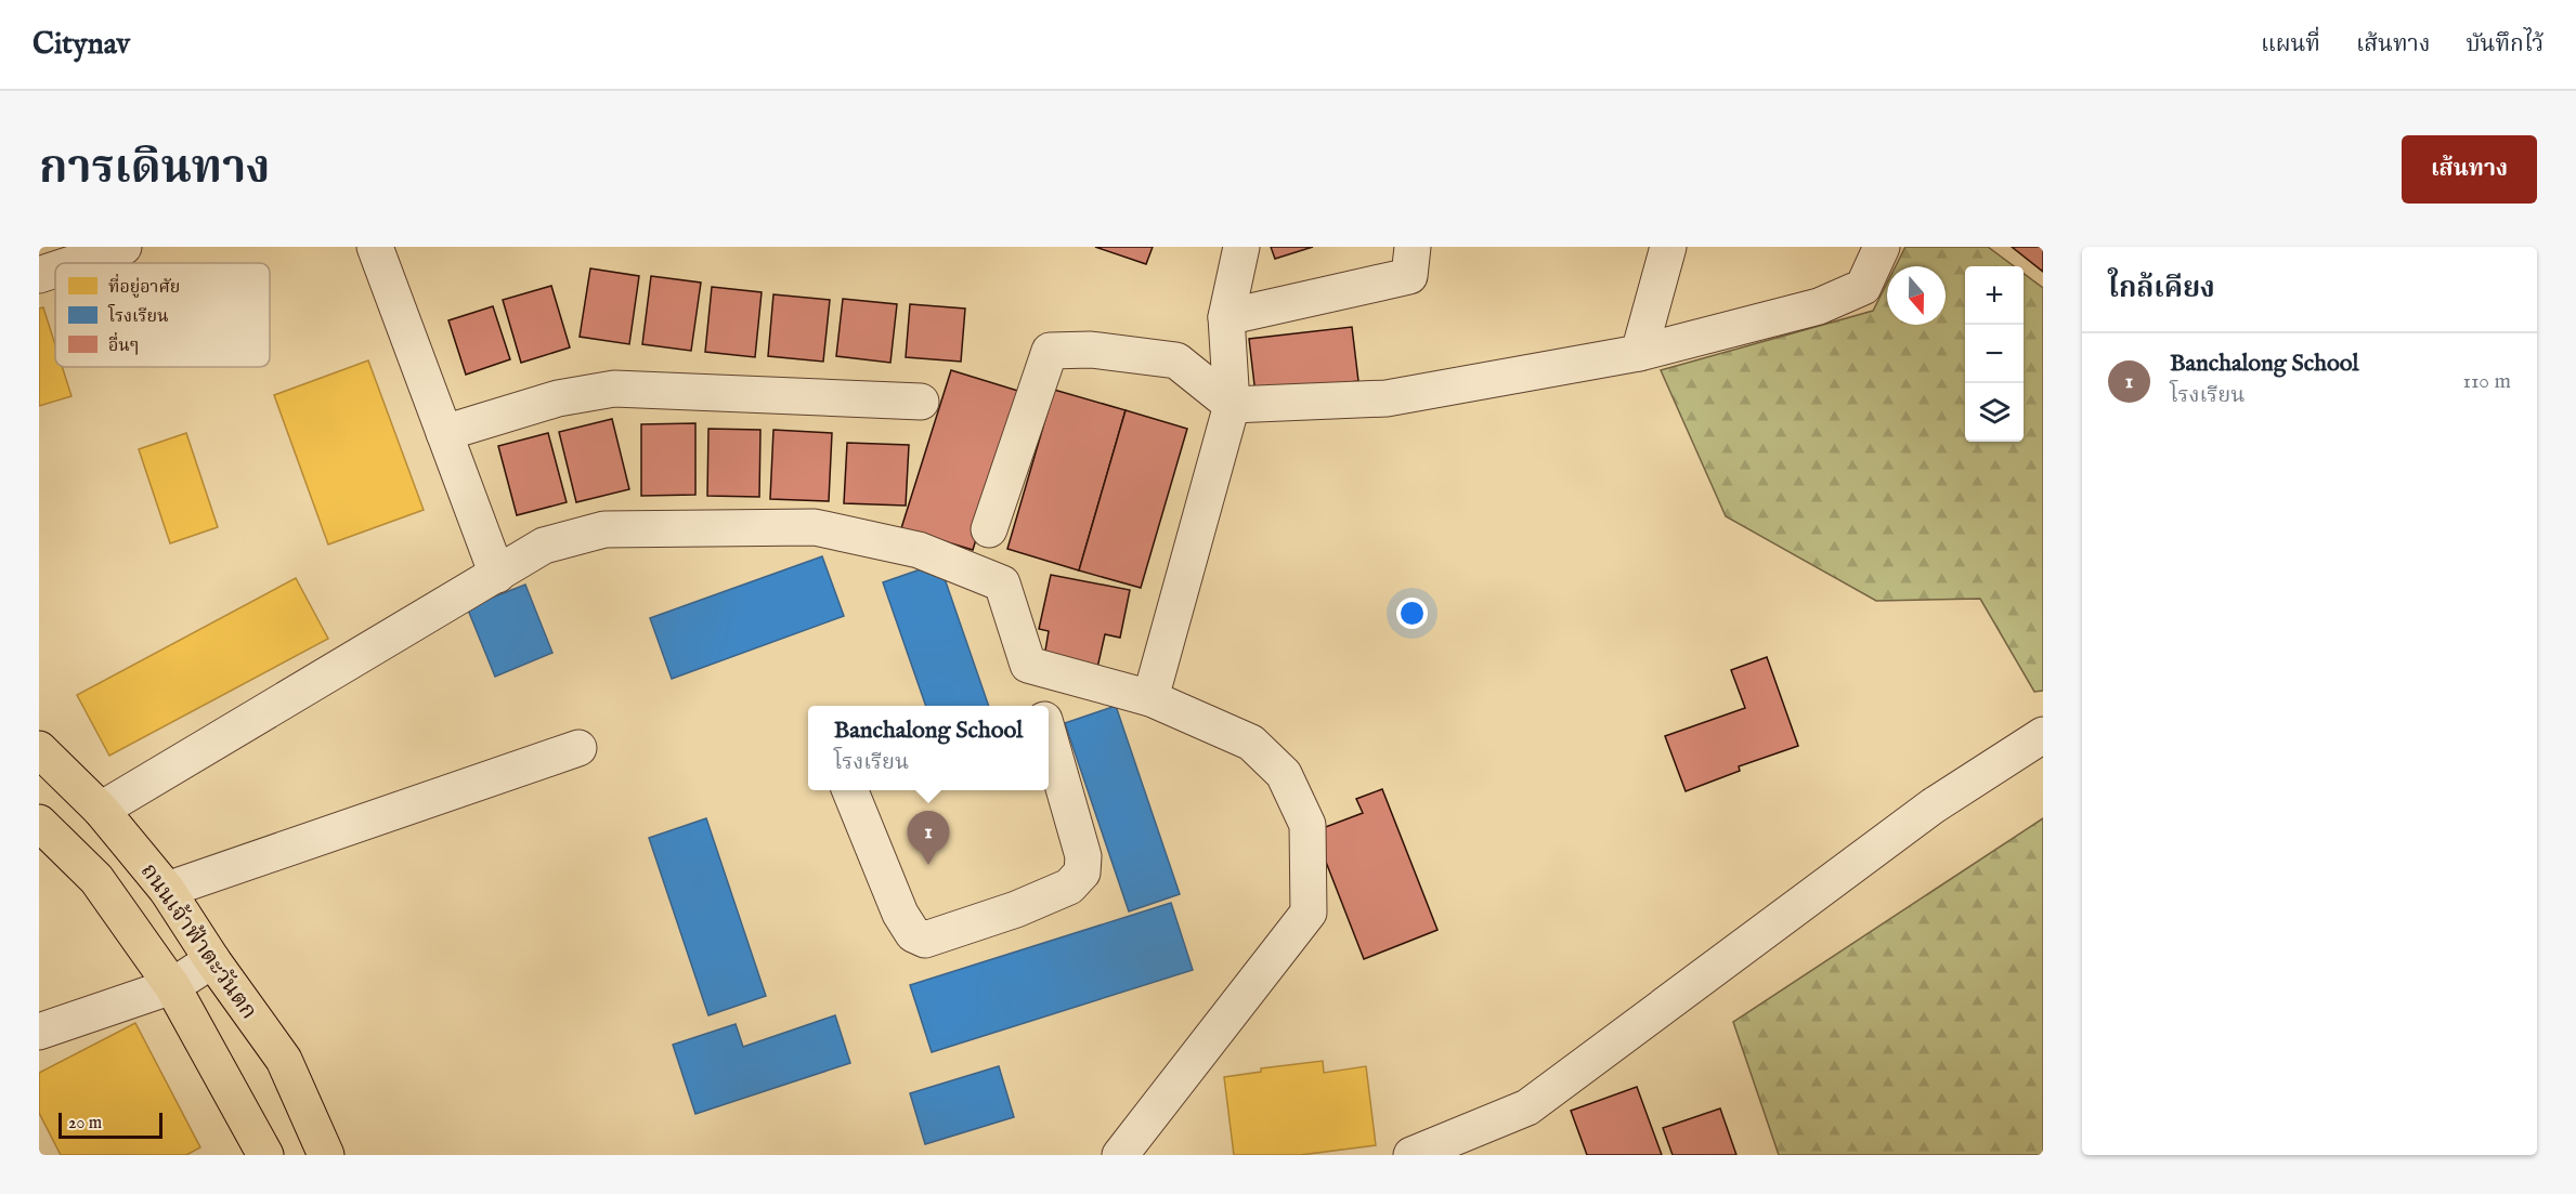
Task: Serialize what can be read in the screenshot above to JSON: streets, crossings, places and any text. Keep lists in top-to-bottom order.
{
  "streets": {
    "main road": ["ถนนเจ้าฟ้าตะวันตก"]
  },
  "legend": ["ที่อยู่อาศัย", "โรงเรียน", "อื่นๆ"],
  "scale_bar": "20 m",
  "north": "bottom",
  "page": {
    "header": "Citynav",
    "nav": ["แผนที่", "เส้นทาง", "บันทึกไว้"],
    "title": "การเดินทาง",
    "buttons": "เส้นทาง",
    "heading": "ใกล้เคียง",
    "map_buttons": ["+", "−"],
    "list": [
      {
        "mark": "1",
        "name": "Banchalong School",
        "note": "โรงเรียน",
        "value": "110 m"
      }
    ],
    "popup": ["Banchalong School", "โรงเรียน"],
    "pins": "1",
    "scale": "20 m"
  }
}
